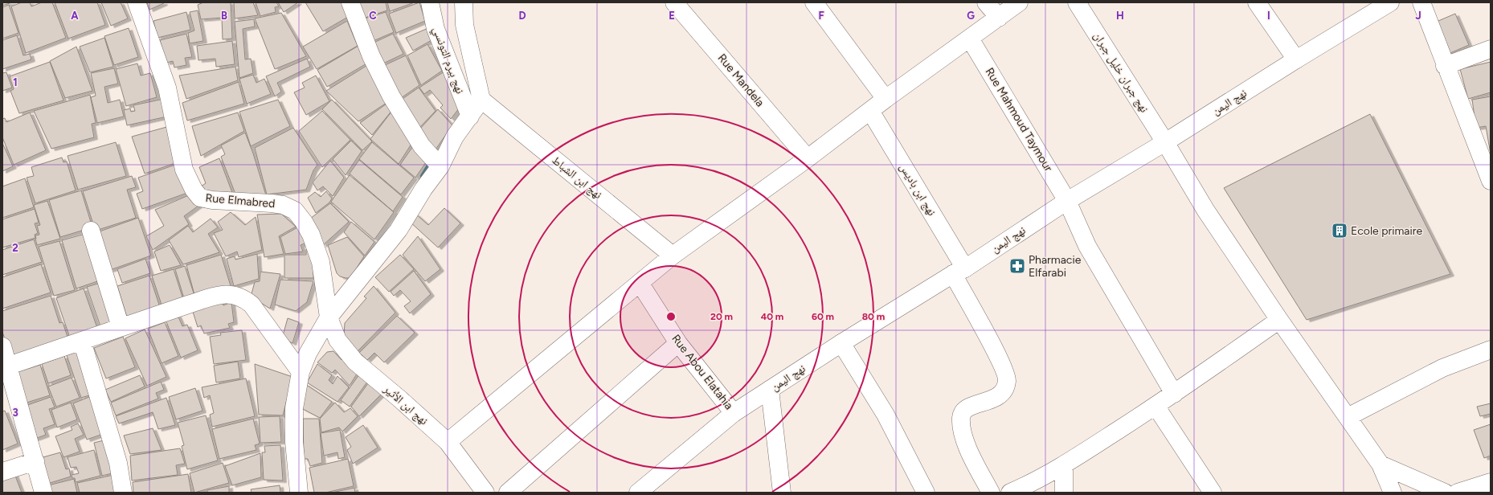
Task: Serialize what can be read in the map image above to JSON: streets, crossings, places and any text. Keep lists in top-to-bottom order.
{
  "streets": {
    "street": [
      "نهج بيرم التونسي",
      "نهج جبران خليل جبران",
      "Rue Mandela",
      "نهج اليمن",
      "Rue Mahmoud Taymour",
      "نهج ابن الشباط",
      "نهج ابن باديس",
      "Rue Elmabred",
      "Rue Abou Elatahia",
      "نهج ابن الأثير"
    ]
  },
  "crossings": [
    ["نهج جبران خليل جبران", "نهج اليمن"],
    ["نهج اليمن", "Rue Mahmoud Taymour"],
    ["نهج اليمن", "نهج ابن باديس"],
    ["نهج اليمن", "Rue Abou Elatahia"],
    ["Rue Elmabred", "نهج ابن الأثير"]
  ],
  "places": {
    "building": ["Ecole primaire"],
    "pharmacy": ["Pharmacie Elfarabi"]
  },
  "grid": {
    "columns": [
      "A",
      "B",
      "C",
      "D",
      "E",
      "F",
      "G",
      "H",
      "I",
      "J"
    ],
    "rows": ["1", "2", "3"]
  },
  "rings": [
    "20 m",
    "40 m",
    "60 m",
    "80 m"
  ]
}
